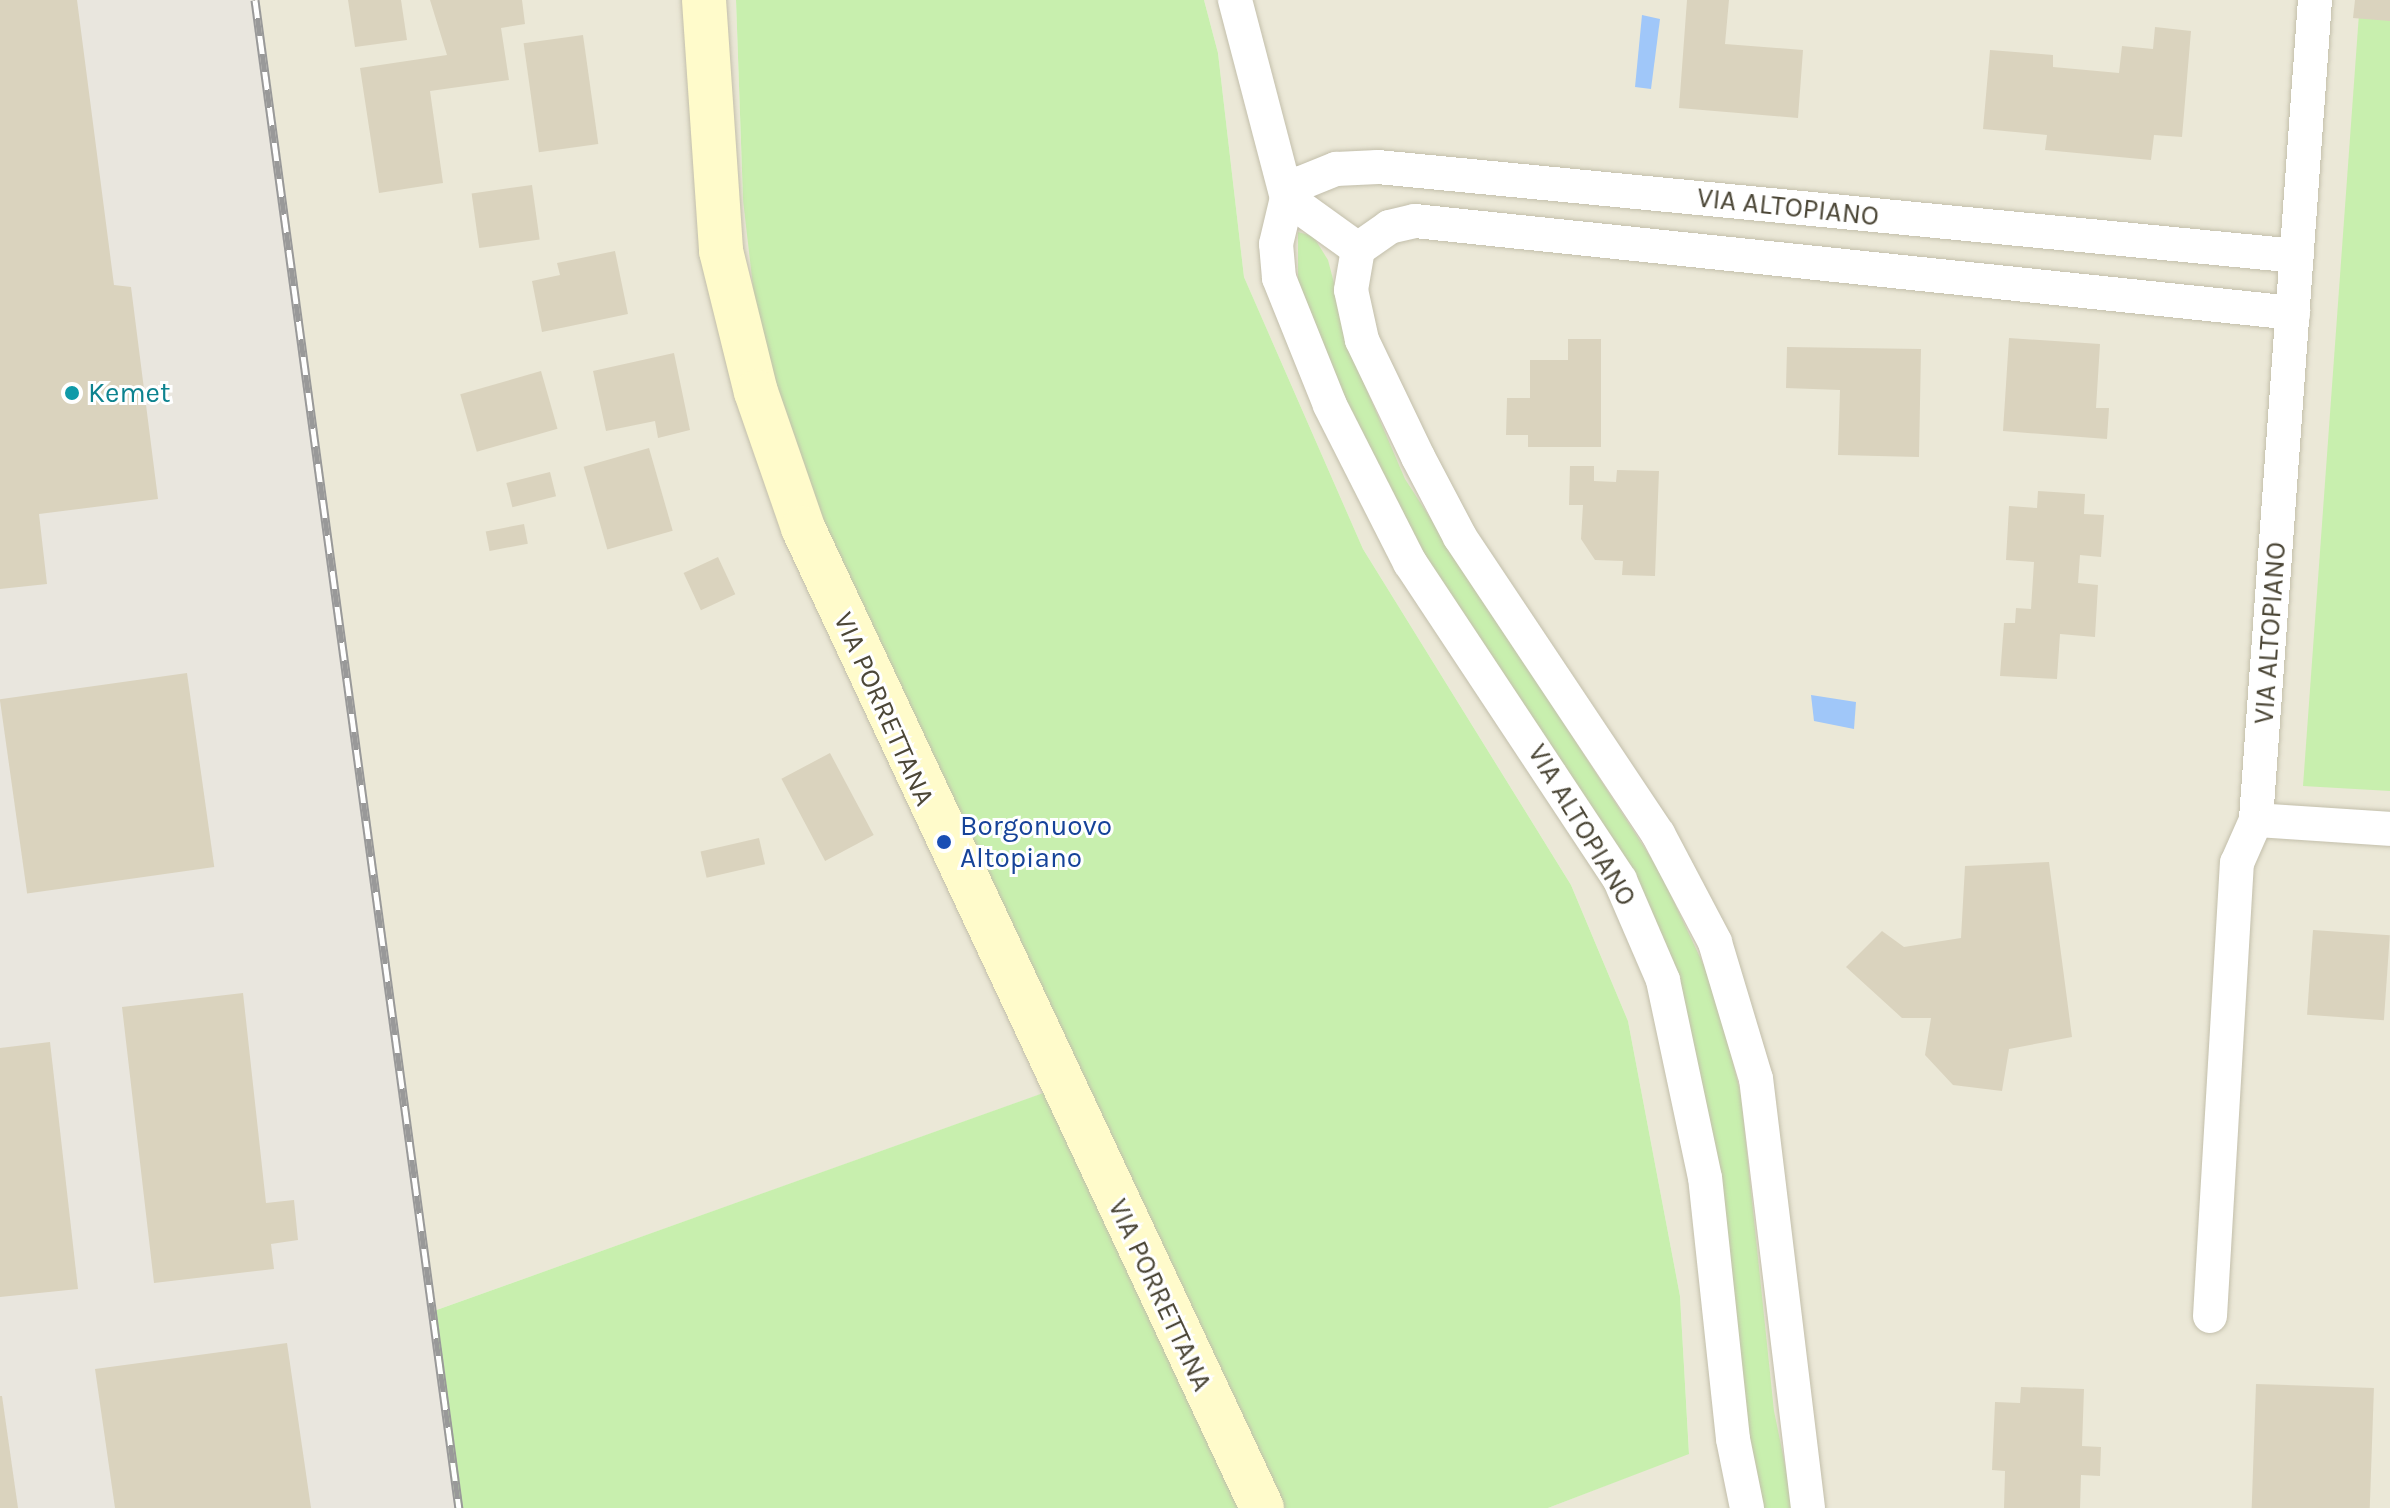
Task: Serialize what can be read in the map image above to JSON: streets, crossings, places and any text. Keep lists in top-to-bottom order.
{
  "streets": {
    "main road": ["VIA PORRETTANA"],
    "street": ["VIA ALTOPIANO"]
  },
  "places": ["Kemet", "Borgonuovo Altopiano"]
}
